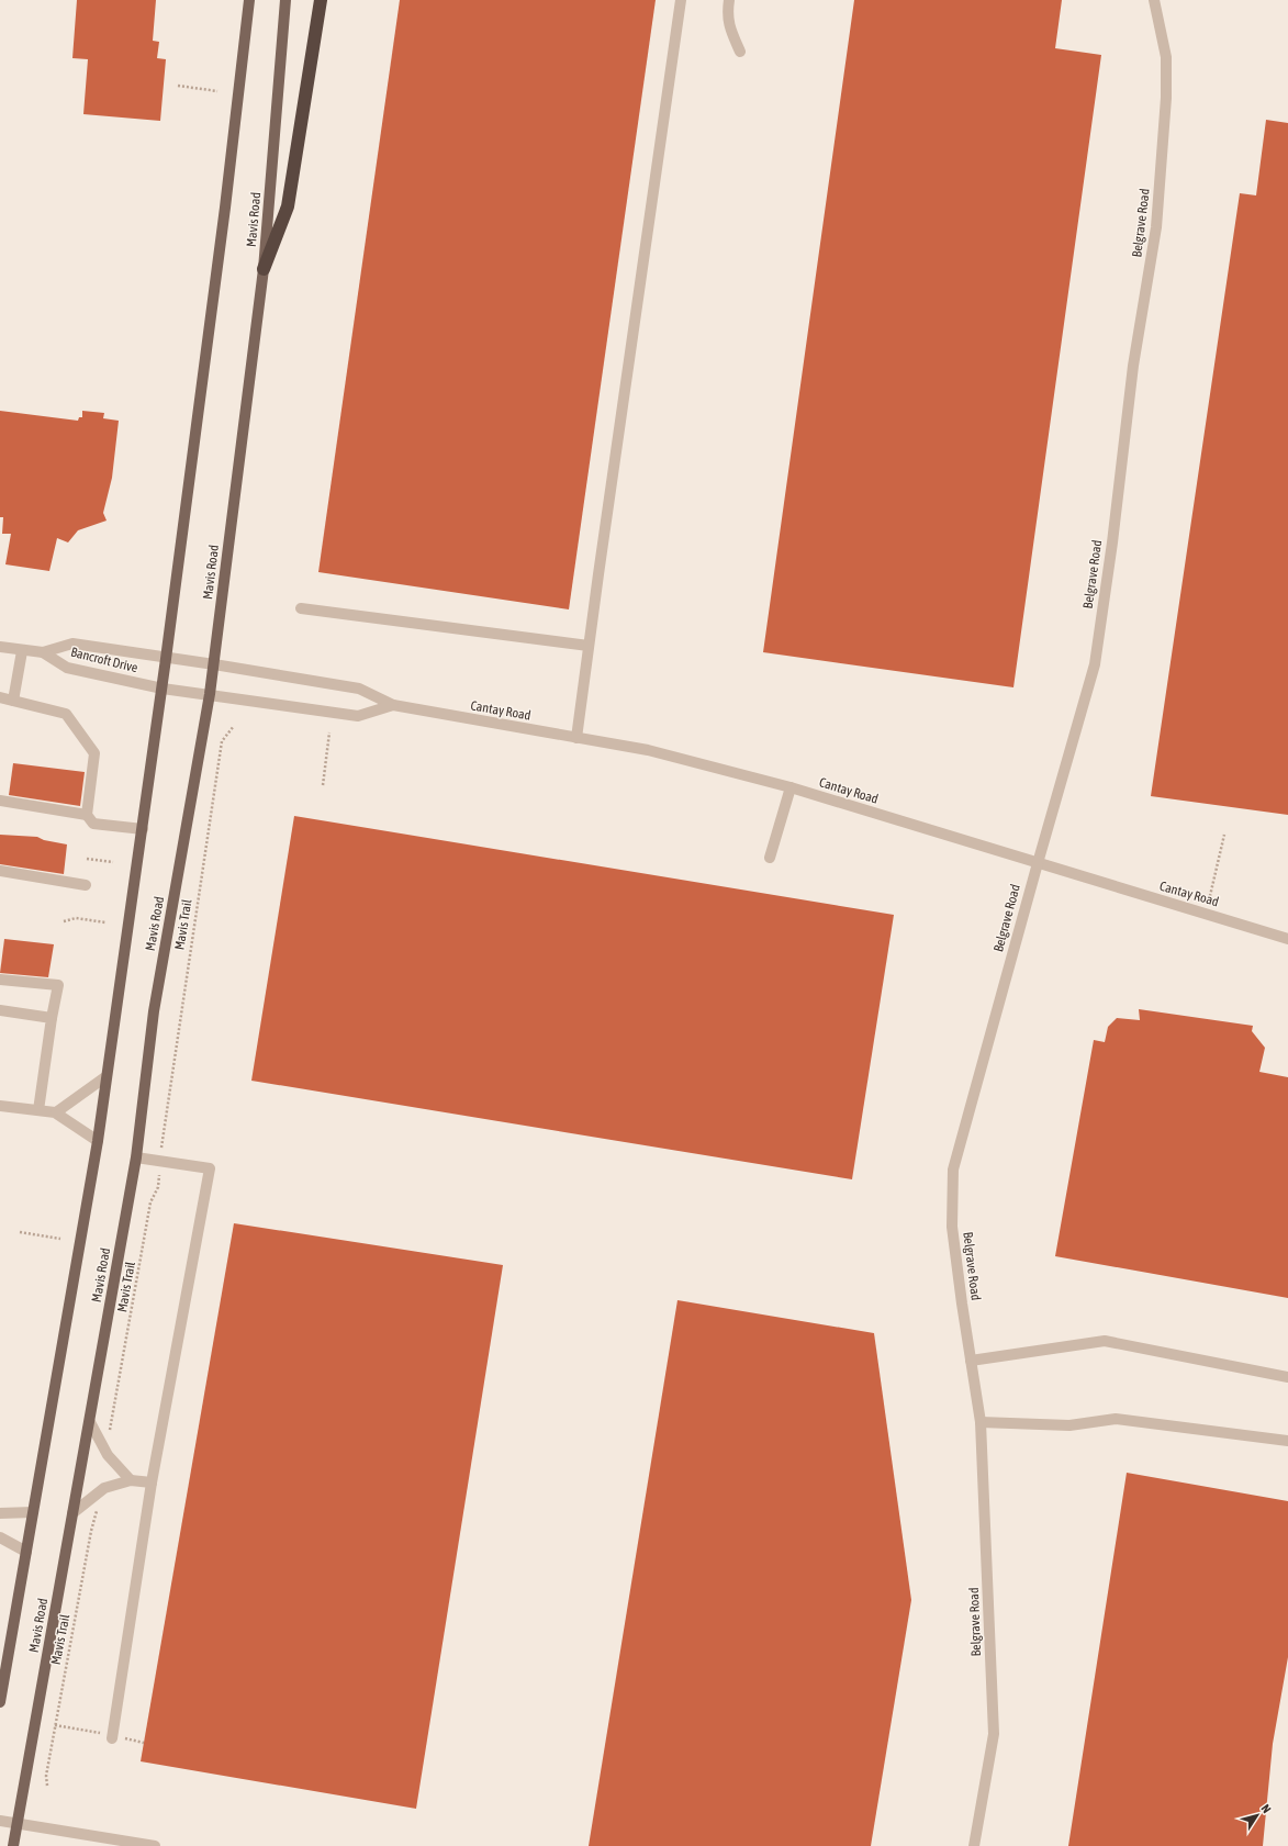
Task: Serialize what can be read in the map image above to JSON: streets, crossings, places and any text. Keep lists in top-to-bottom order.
{
  "streets": {
    "main road": ["Mavis Road"],
    "street": ["Belgrave Road", "Bancroft Drive", "Cantay Road"],
    "path": ["Mavis Trail"]
  },
  "crossings": [
    ["Mavis Road", "Bancroft Drive"],
    ["Mavis Road", "Cantay Road"],
    ["Belgrave Road", "Cantay Road"],
    ["Bancroft Drive", "Cantay Road"]
  ],
  "north": "top right"
}
